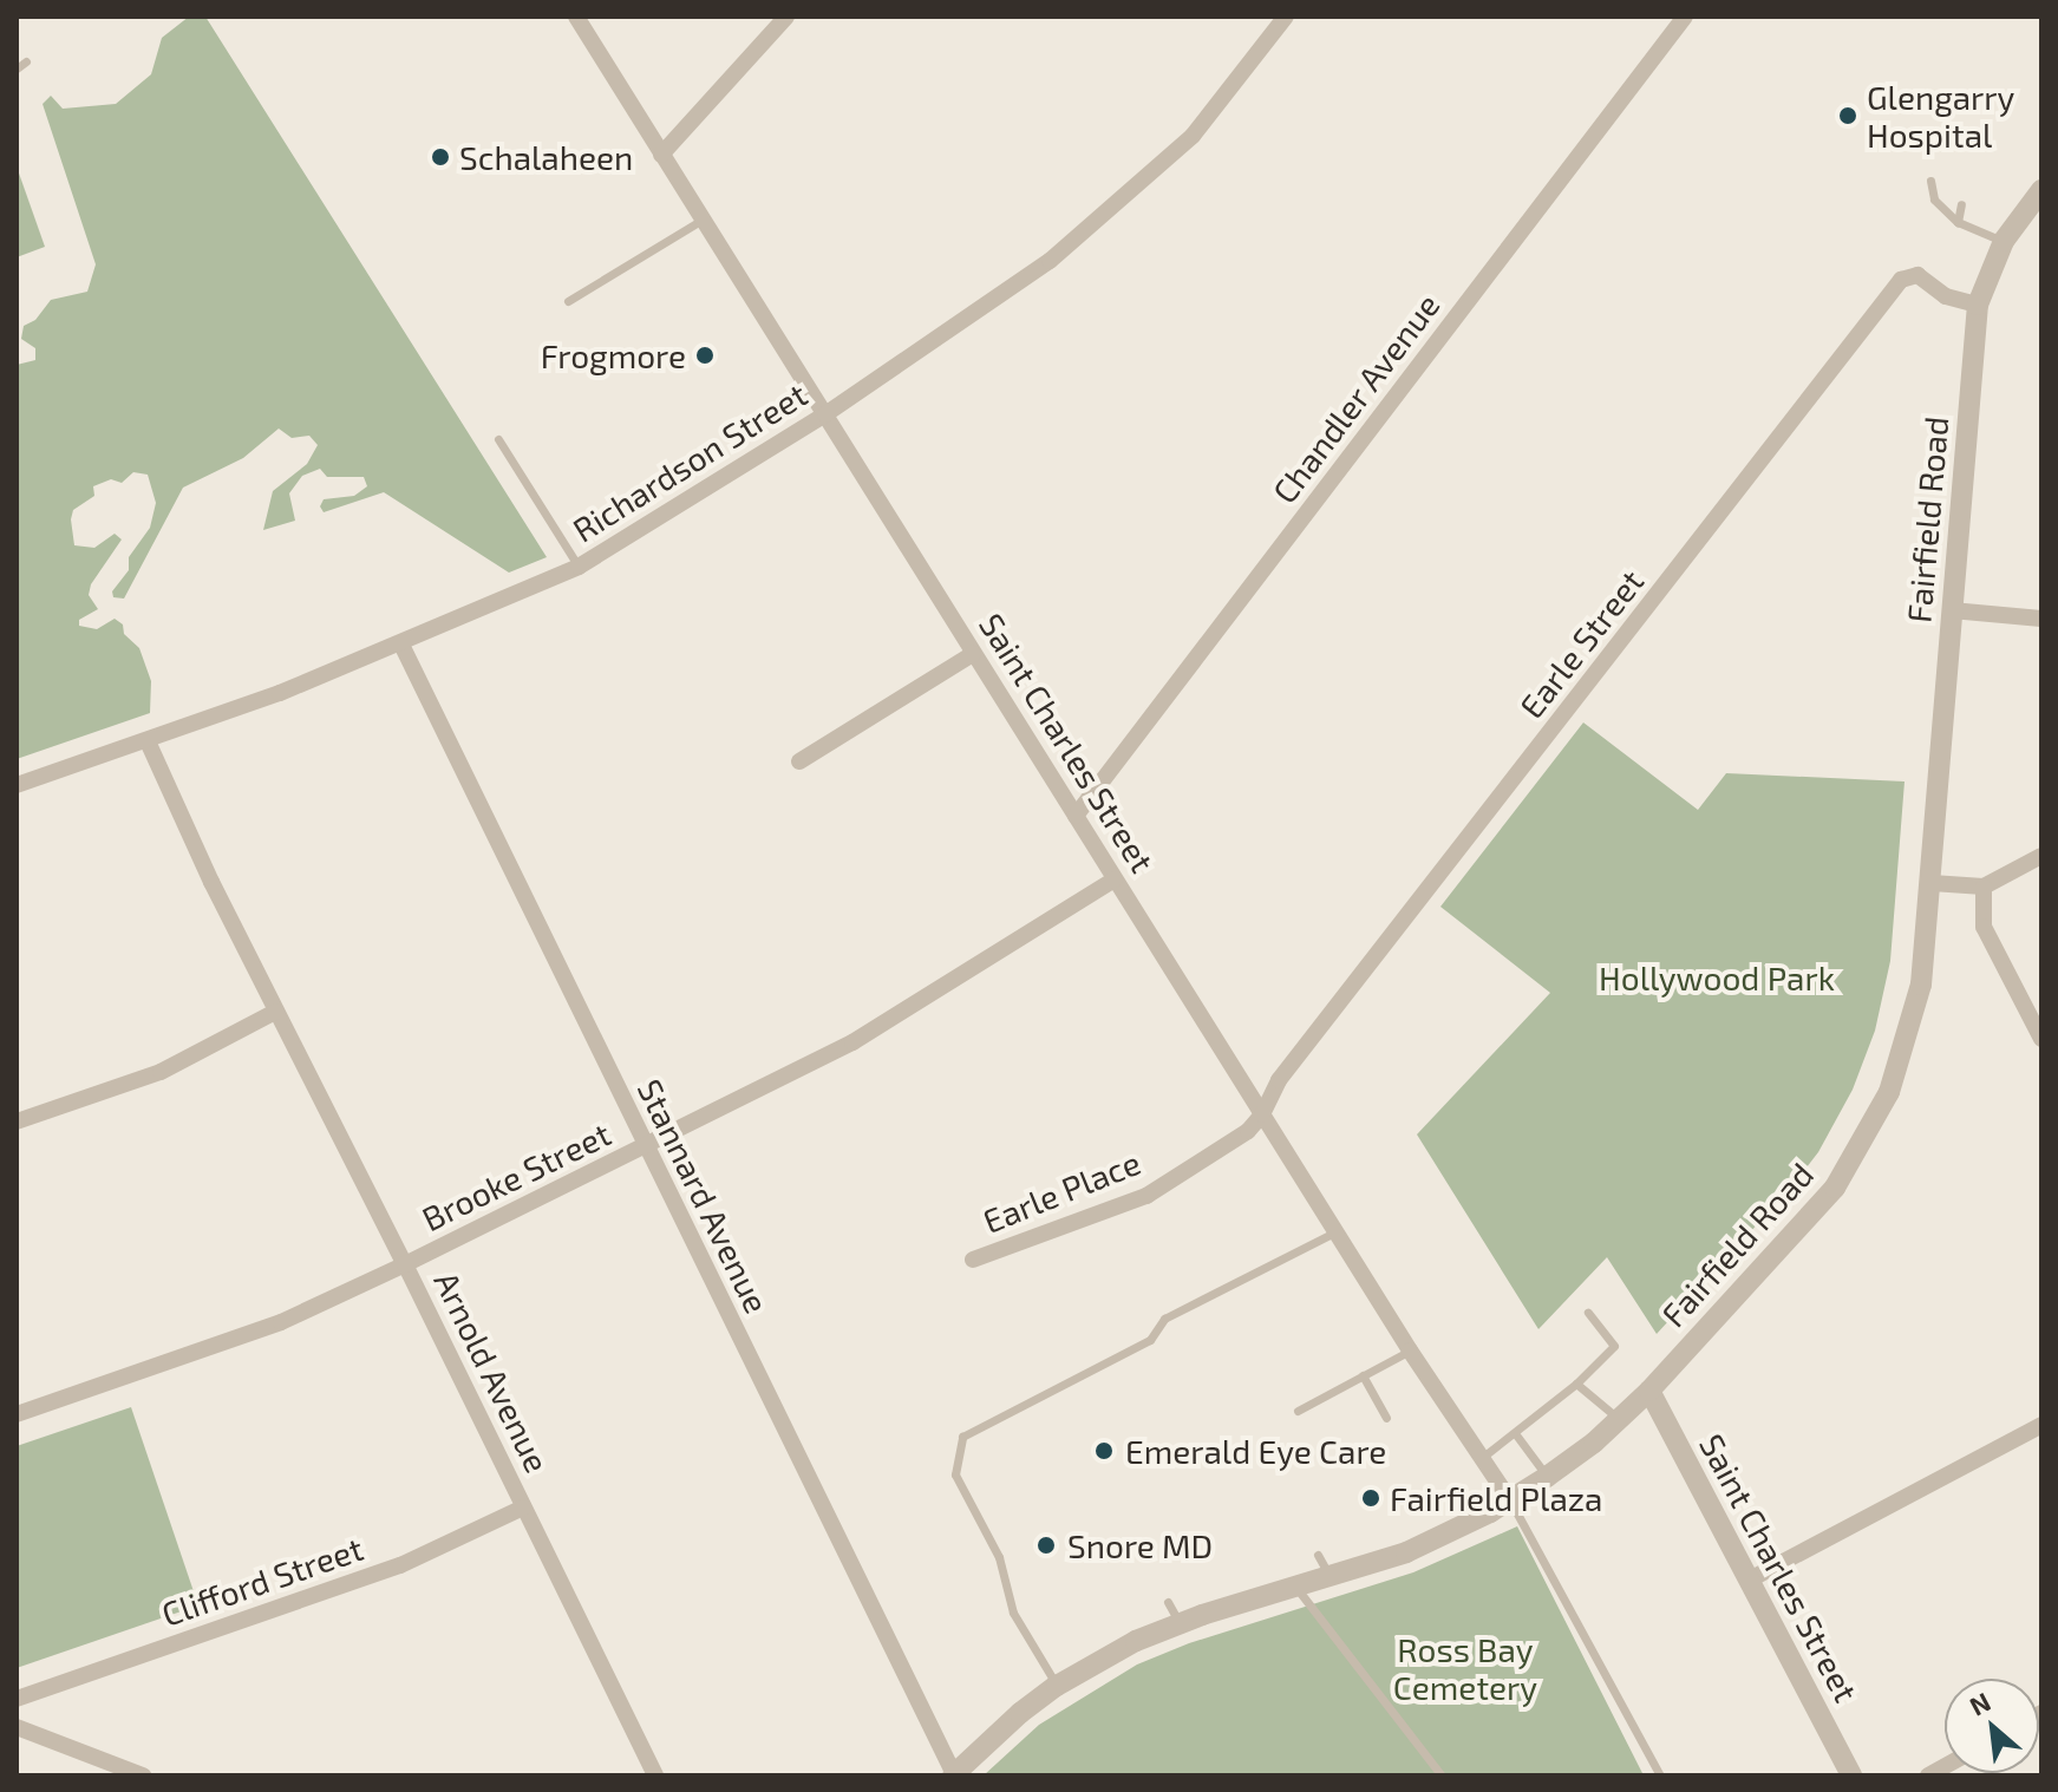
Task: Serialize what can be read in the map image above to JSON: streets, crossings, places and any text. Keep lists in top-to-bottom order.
{
  "streets": {
    "street": [
      "Chandler Avenue",
      "Richardson Street",
      "Fairfield Road",
      "Earle Street",
      "Saint Charles Street",
      "Brooke Street",
      "Earle Place",
      "Stannard Avenue",
      "Arnold Avenue",
      "Clifford Street"
    ]
  },
  "crossings": [
    ["Chandler Avenue", "Saint Charles Street"],
    ["Richardson Street", "Saint Charles Street"],
    ["Richardson Street", "Stannard Avenue"],
    ["Richardson Street", "Arnold Avenue"],
    ["Fairfield Road", "Earle Street"],
    ["Fairfield Road", "Saint Charles Street"],
    ["Fairfield Road", "Stannard Avenue"],
    ["Earle Street", "Saint Charles Street"],
    ["Earle Street", "Earle Place"],
    ["Saint Charles Street", "Brooke Street"],
    ["Saint Charles Street", "Earle Place"],
    ["Brooke Street", "Stannard Avenue"],
    ["Brooke Street", "Arnold Avenue"],
    ["Arnold Avenue", "Clifford Street"]
  ],
  "parks": ["Hollywood Park", "Ross Bay Cemetery"],
  "places": [
    "Glengarry Hospital",
    "Schalaheen",
    "Frogmore",
    "Emerald Eye Care",
    "Fairfield Plaza",
    "Snore MD"
  ],
  "north": "top left"
}
